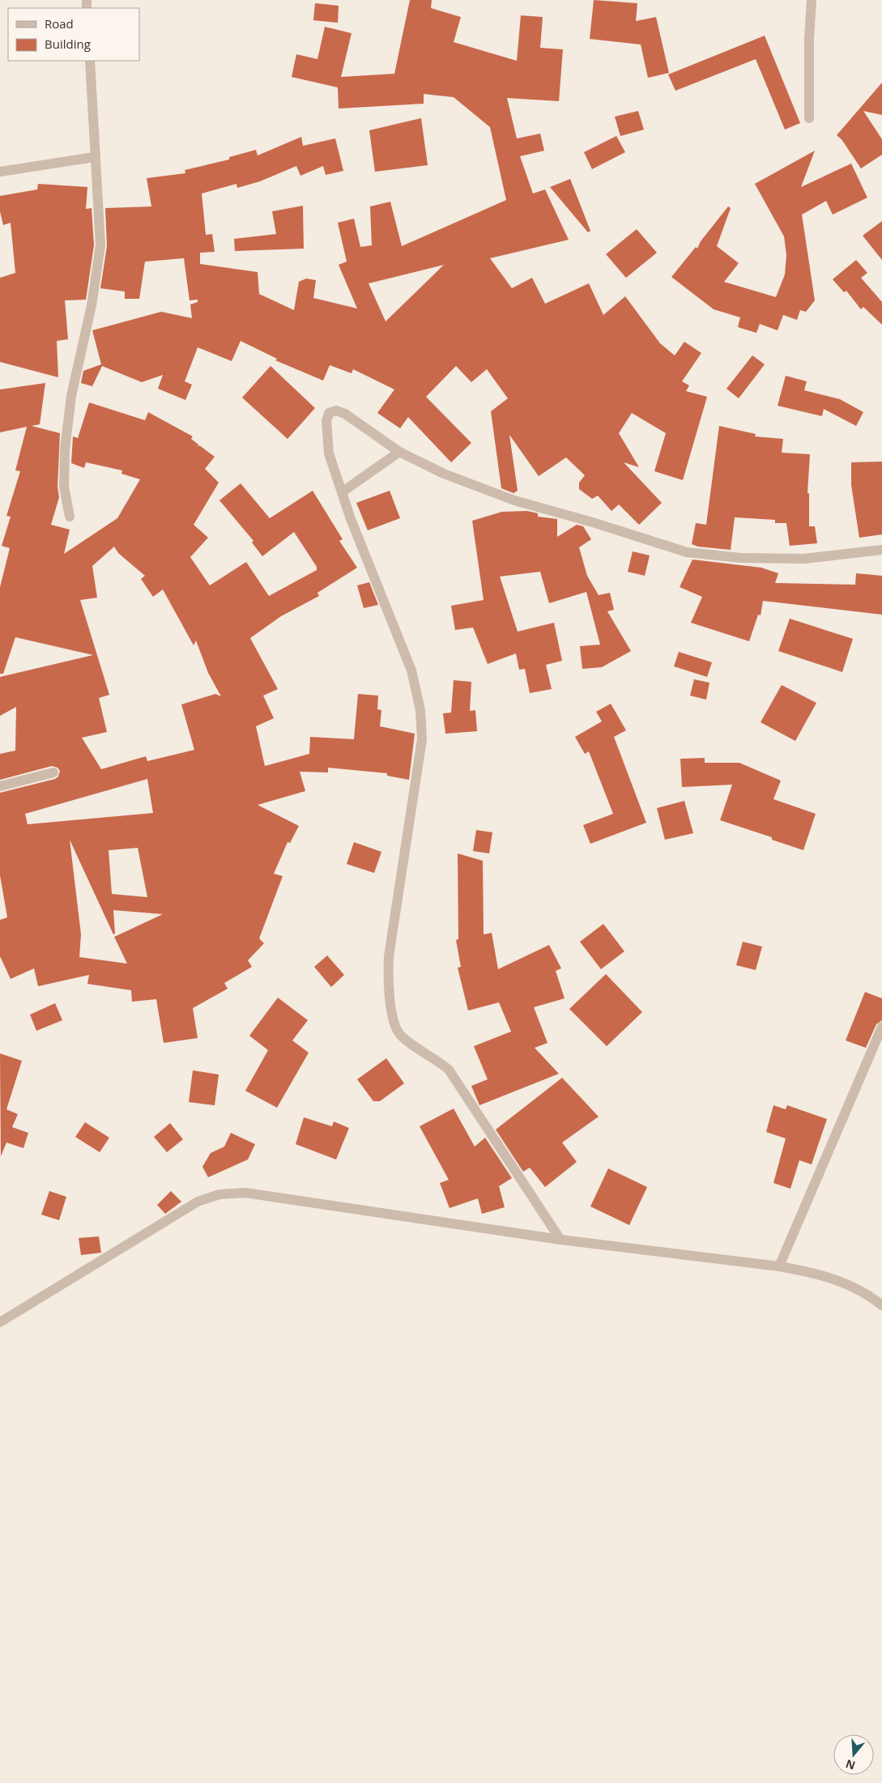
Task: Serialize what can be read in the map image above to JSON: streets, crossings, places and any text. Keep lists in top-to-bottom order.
{
  "legend": ["Road", "Building"],
  "north": "bottom"
}
